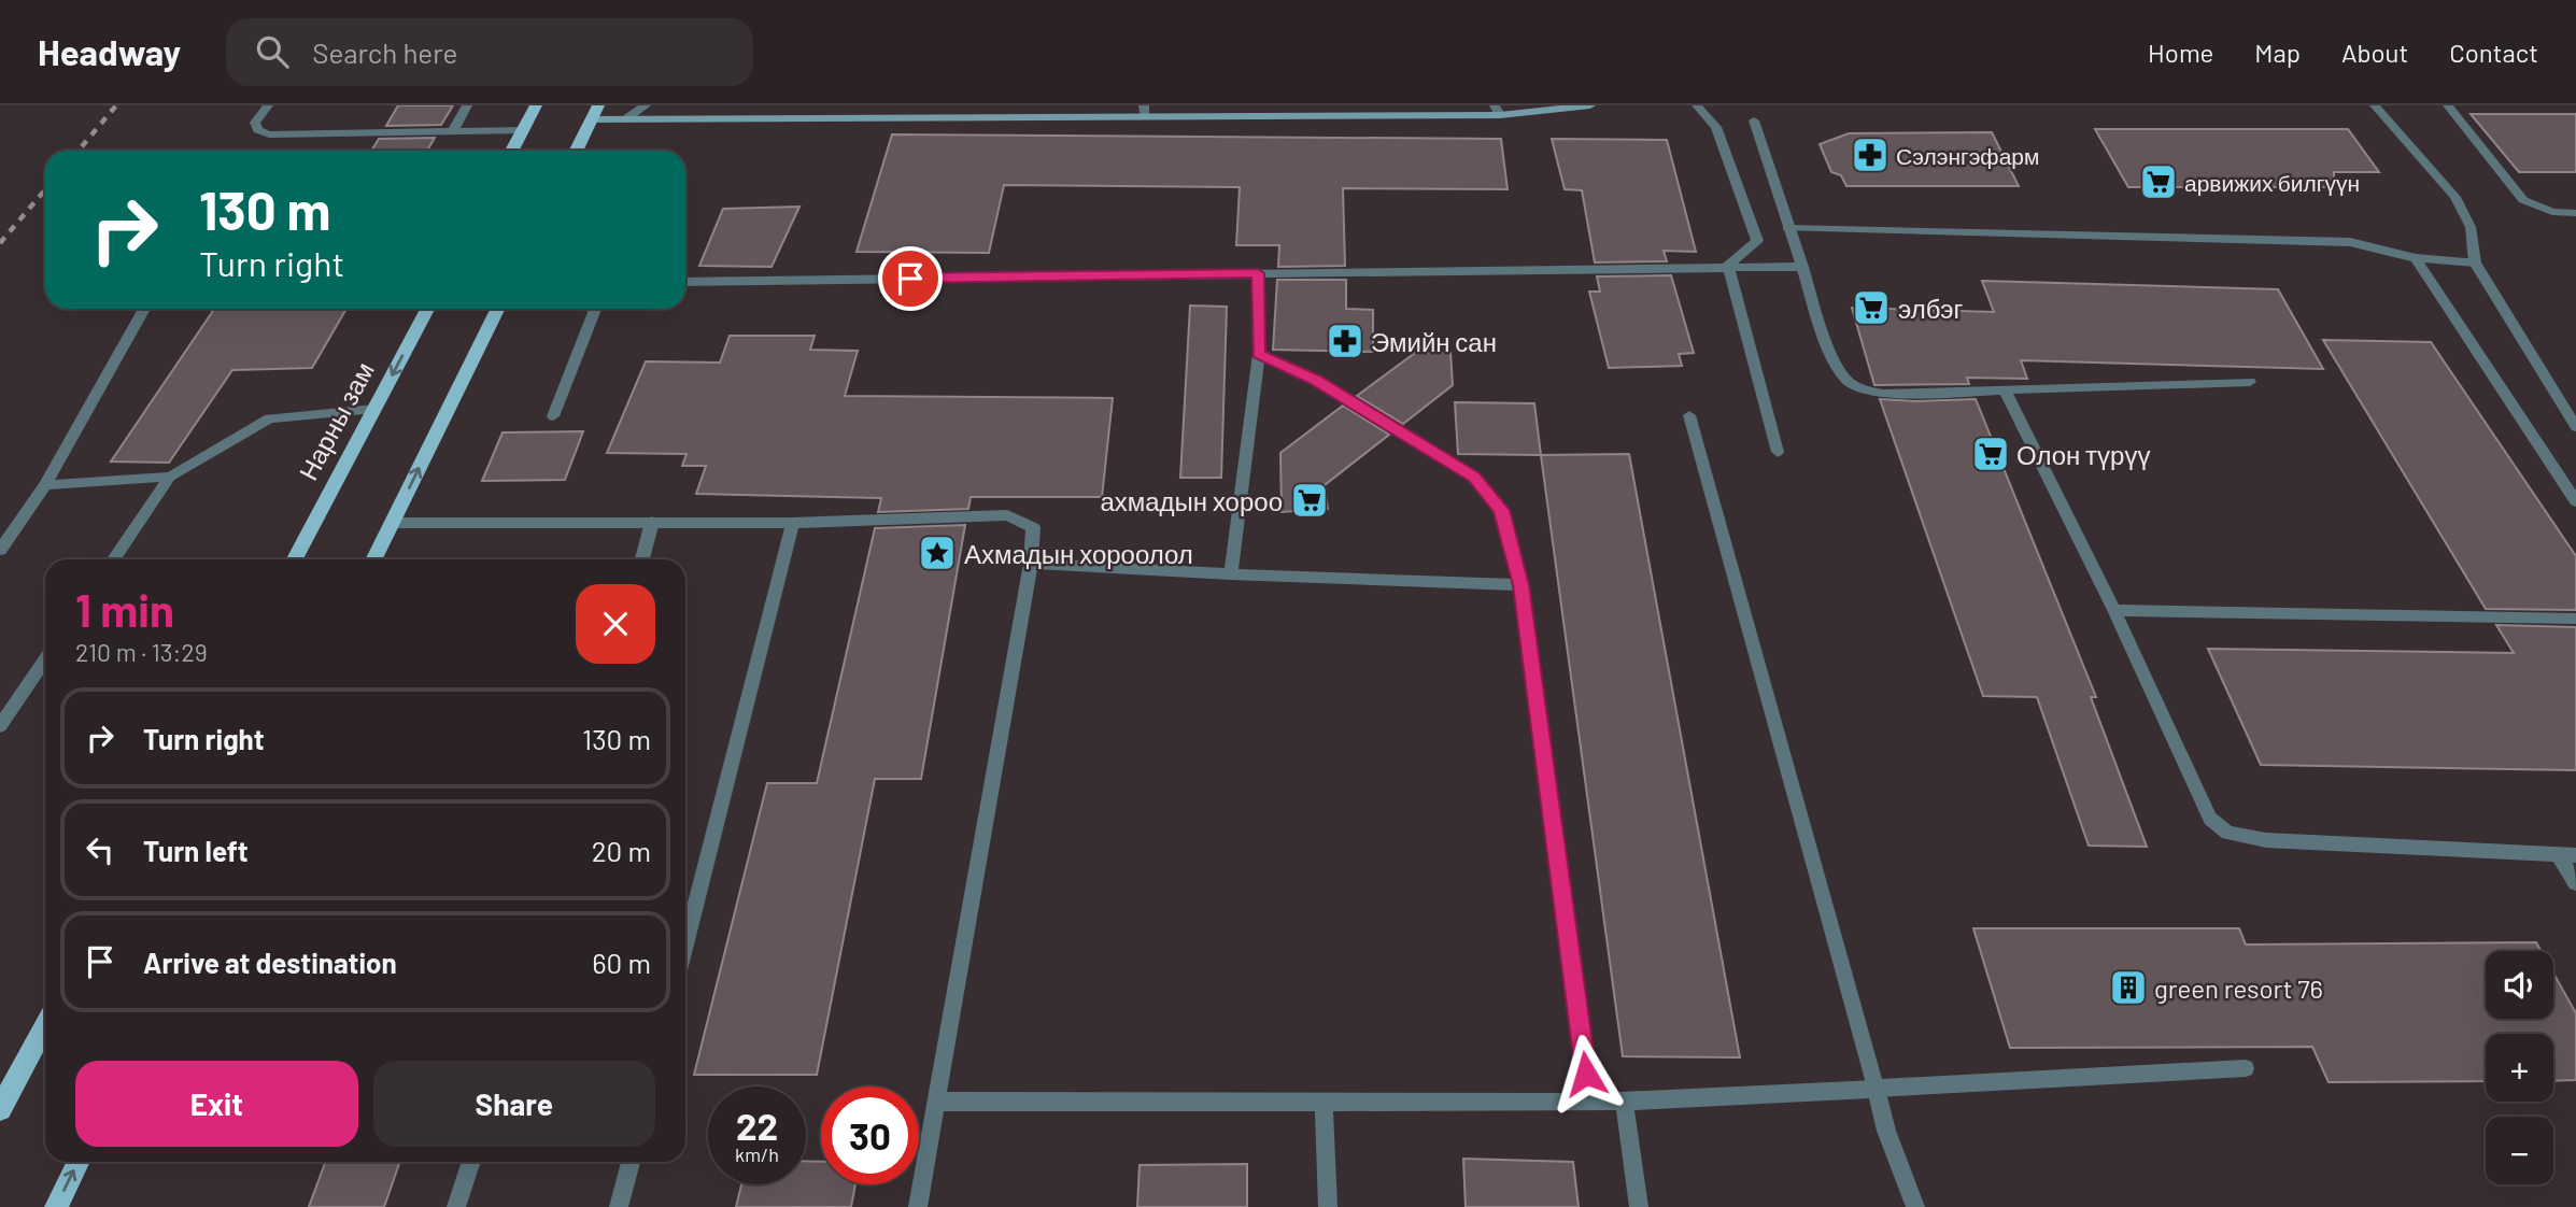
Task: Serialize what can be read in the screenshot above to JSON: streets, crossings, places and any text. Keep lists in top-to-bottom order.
{
  "streets": {
    "main road": ["Нарны зам"]
  },
  "places": {
    "pharmacy": ["Сэлэнгэфарм", "Эмийн сан"],
    "supermarket": [
      "арвижих билгүүн",
      "элбэг",
      "Олон түрүү",
      "ахмадын хороо"
    ],
    "place": ["Ахмадын хороолол"],
    "building": ["green resort 76"]
  },
  "page": {
    "header": "Headway",
    "search": "Search here",
    "nav": [
      "Home",
      "Map",
      "About",
      "Contact"
    ],
    "turn": ["130 m", "Turn right"],
    "heading": ["1 min", "210 m · 13:29"],
    "list": [
      {
        "name": "Turn right",
        "value": "130 m"
      },
      {
        "name": "Turn left",
        "value": "20 m"
      },
      {
        "name": "Arrive at destination",
        "value": "60 m"
      }
    ],
    "map_buttons": ["+", "−"],
    "buttons": ["Exit", "Share"],
    "speed": "22 km/h",
    "limit": "30"
  }
}
